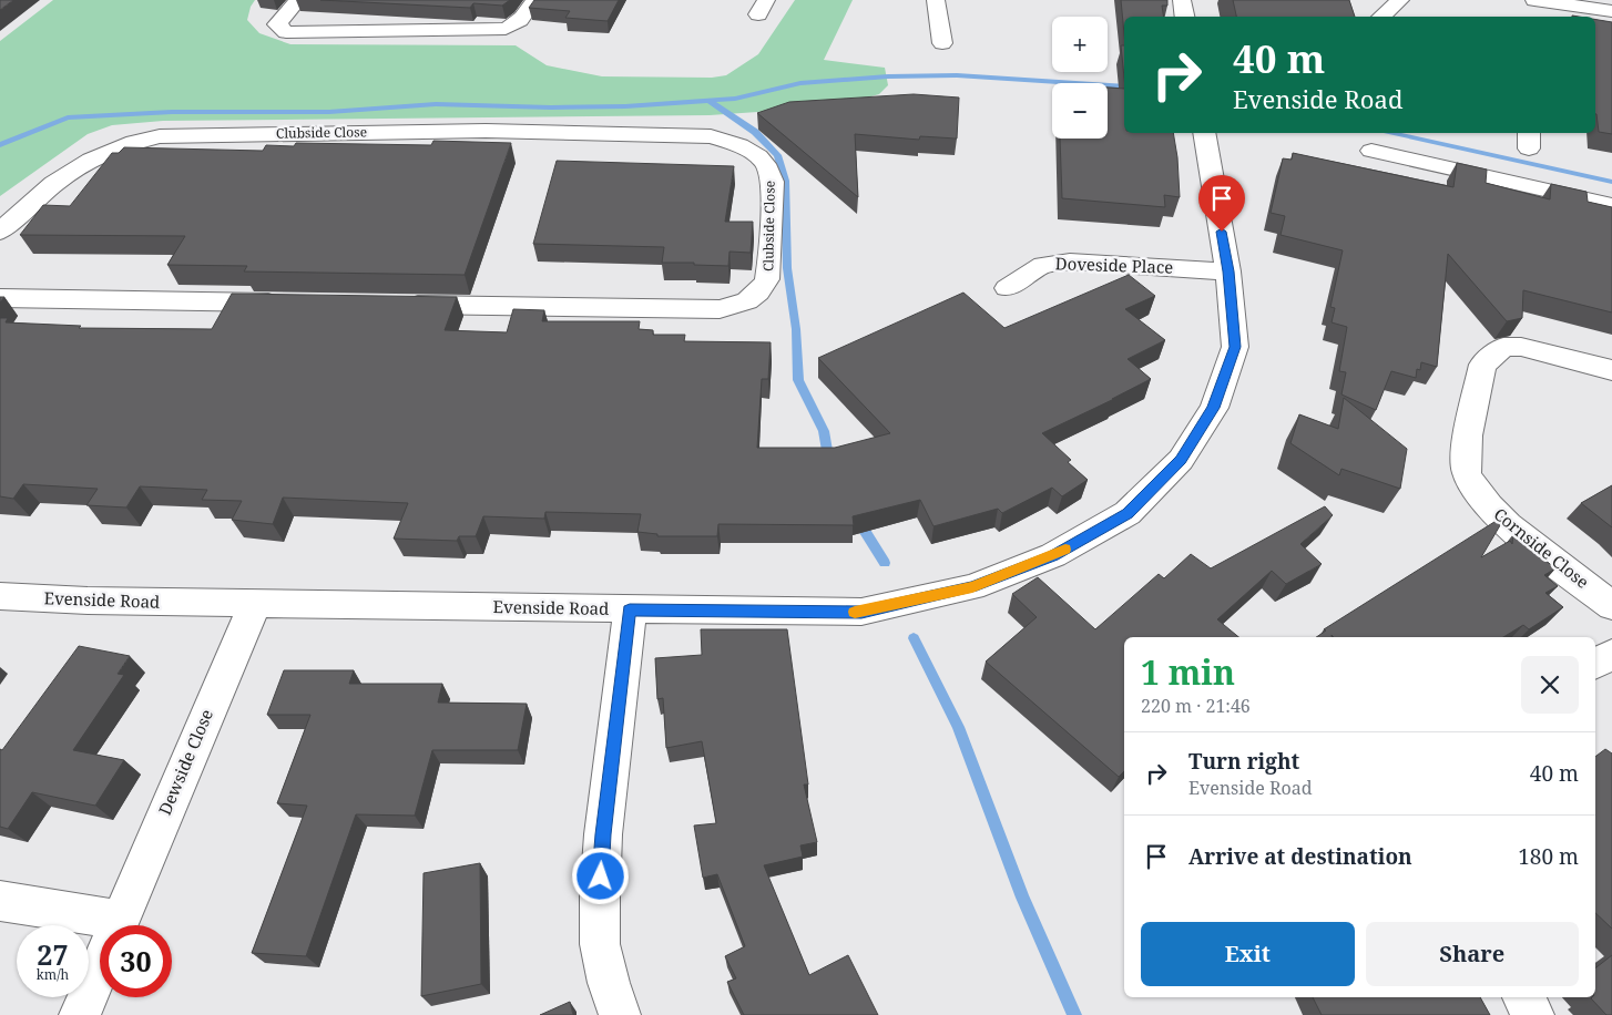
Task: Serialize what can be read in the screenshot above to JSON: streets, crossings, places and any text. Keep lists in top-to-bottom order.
{
  "streets": {
    "street": [
      "Clubside Close",
      "Doveside Place",
      "Cornside Close",
      "Evenside Road",
      "Dewside Close"
    ]
  },
  "crossings": [
    ["Doveside Place", "Evenside Road"],
    ["Evenside Road", "Dewside Close"]
  ],
  "page": {
    "map_buttons": ["+", "−"],
    "turn": ["40 m", "Evenside Road"],
    "heading": ["1 min", "220 m · 21:46"],
    "list": [
      {
        "name": "Turn right",
        "note": "Evenside Road",
        "value": "40 m"
      },
      {
        "name": "Arrive at destination",
        "value": "180 m"
      }
    ],
    "buttons": ["Exit", "Share"],
    "speed": "27 km/h",
    "limit": "30"
  }
}
